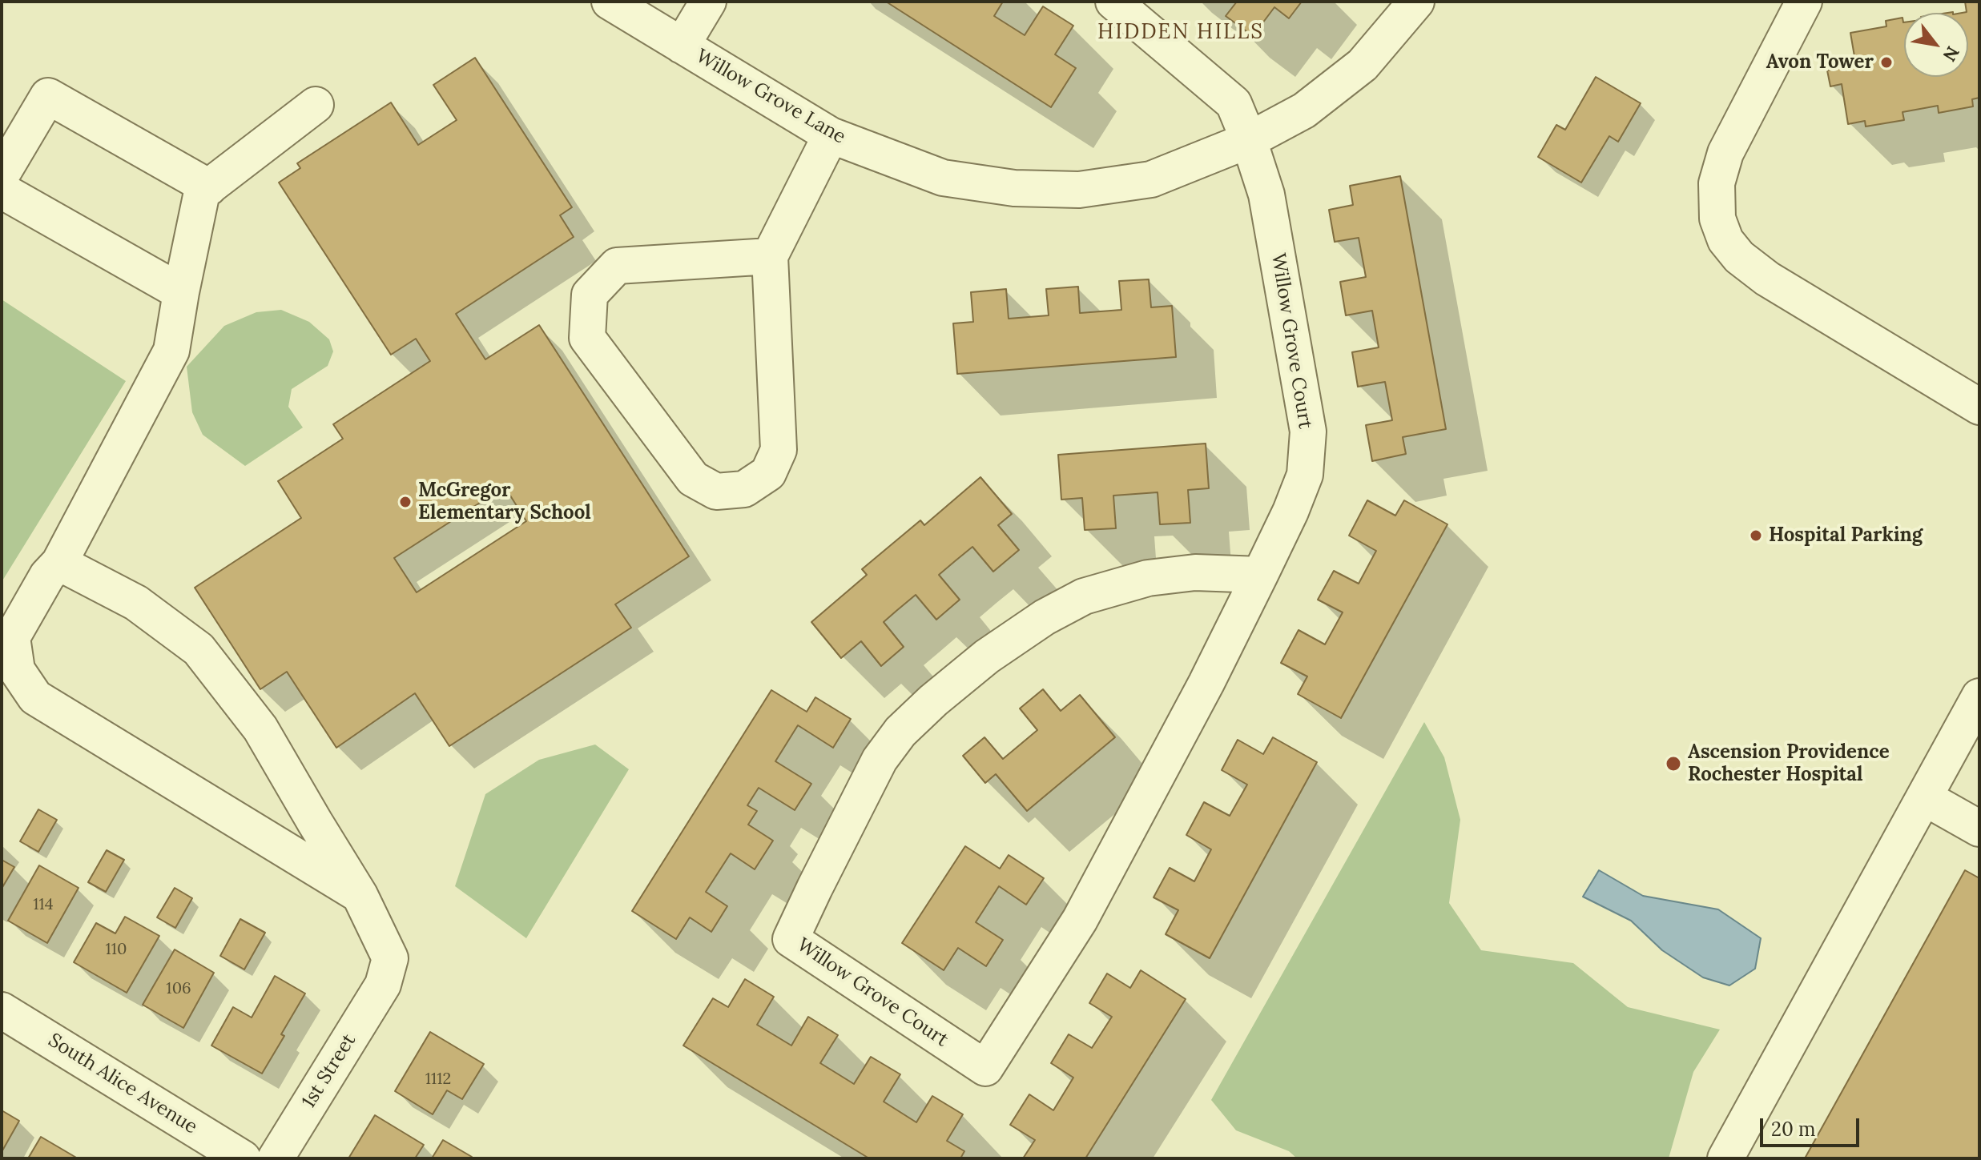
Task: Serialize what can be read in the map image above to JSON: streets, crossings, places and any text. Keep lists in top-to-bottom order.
{
  "streets": {
    "street": [
      "Willow Grove Lane",
      "Willow Grove Court",
      "1st Street",
      "South Alice Avenue"
    ]
  },
  "crossings": [
    ["Willow Grove Lane", "Willow Grove Court"]
  ],
  "districts": ["HIDDEN HILLS"],
  "places": [
    "Avon Tower",
    "McGregor Elementary School",
    "Hospital Parking",
    "Ascension Providence Rochester Hospital"
  ],
  "house_numbers": [
    "114",
    "110",
    "106",
    "1112"
  ],
  "scale_bar": "20 m",
  "north": "bottom right"
}
